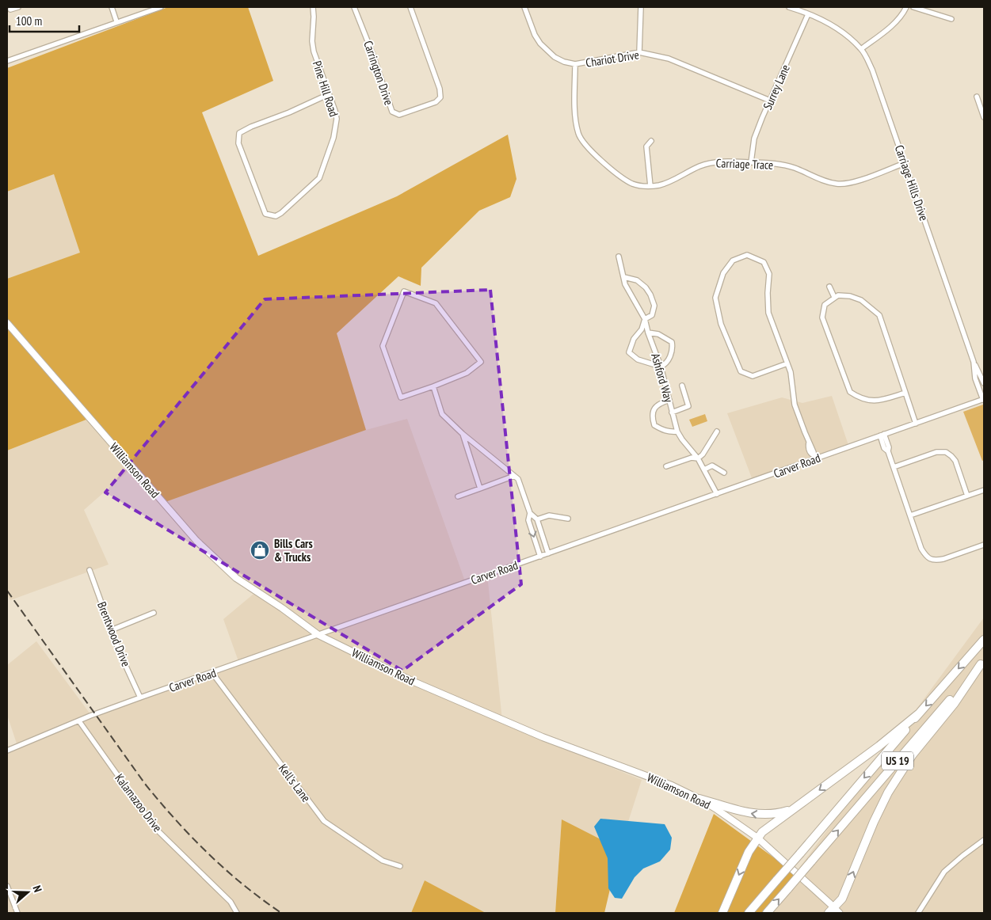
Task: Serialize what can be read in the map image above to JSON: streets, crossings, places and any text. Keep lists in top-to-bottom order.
{
  "streets": {
    "highway": ["US 19"],
    "main road": ["Williamson Road"],
    "street": [
      "Chariot Drive",
      "Carrington Drive",
      "Surrey Lane",
      "Pine Hill Road",
      "Carriage Trace",
      "Carriage Hills Drive",
      "Ashford Way",
      "Carver Road",
      "Brentwood Drive",
      "Kell's Lane",
      "Kalamazoo Drive"
    ]
  },
  "crossings": [
    ["Chariot Drive", "Surrey Lane"],
    ["Chariot Drive", "Carriage Trace"],
    ["Surrey Lane", "Carriage Trace"],
    ["Surrey Lane", "Carriage Hills Drive"],
    ["Carriage Trace", "Carriage Hills Drive"],
    ["Carriage Hills Drive", "Carver Road"],
    ["Ashford Way", "Carver Road"],
    ["Carver Road", "Williamson Road"],
    ["Carver Road", "Brentwood Drive"],
    ["Carver Road", "Kell's Lane"],
    ["Carver Road", "Kalamazoo Drive"]
  ],
  "places": {
    "shop": ["Bills Cars & Trucks"]
  },
  "scale_bar": "100 m",
  "north": "right"
}
